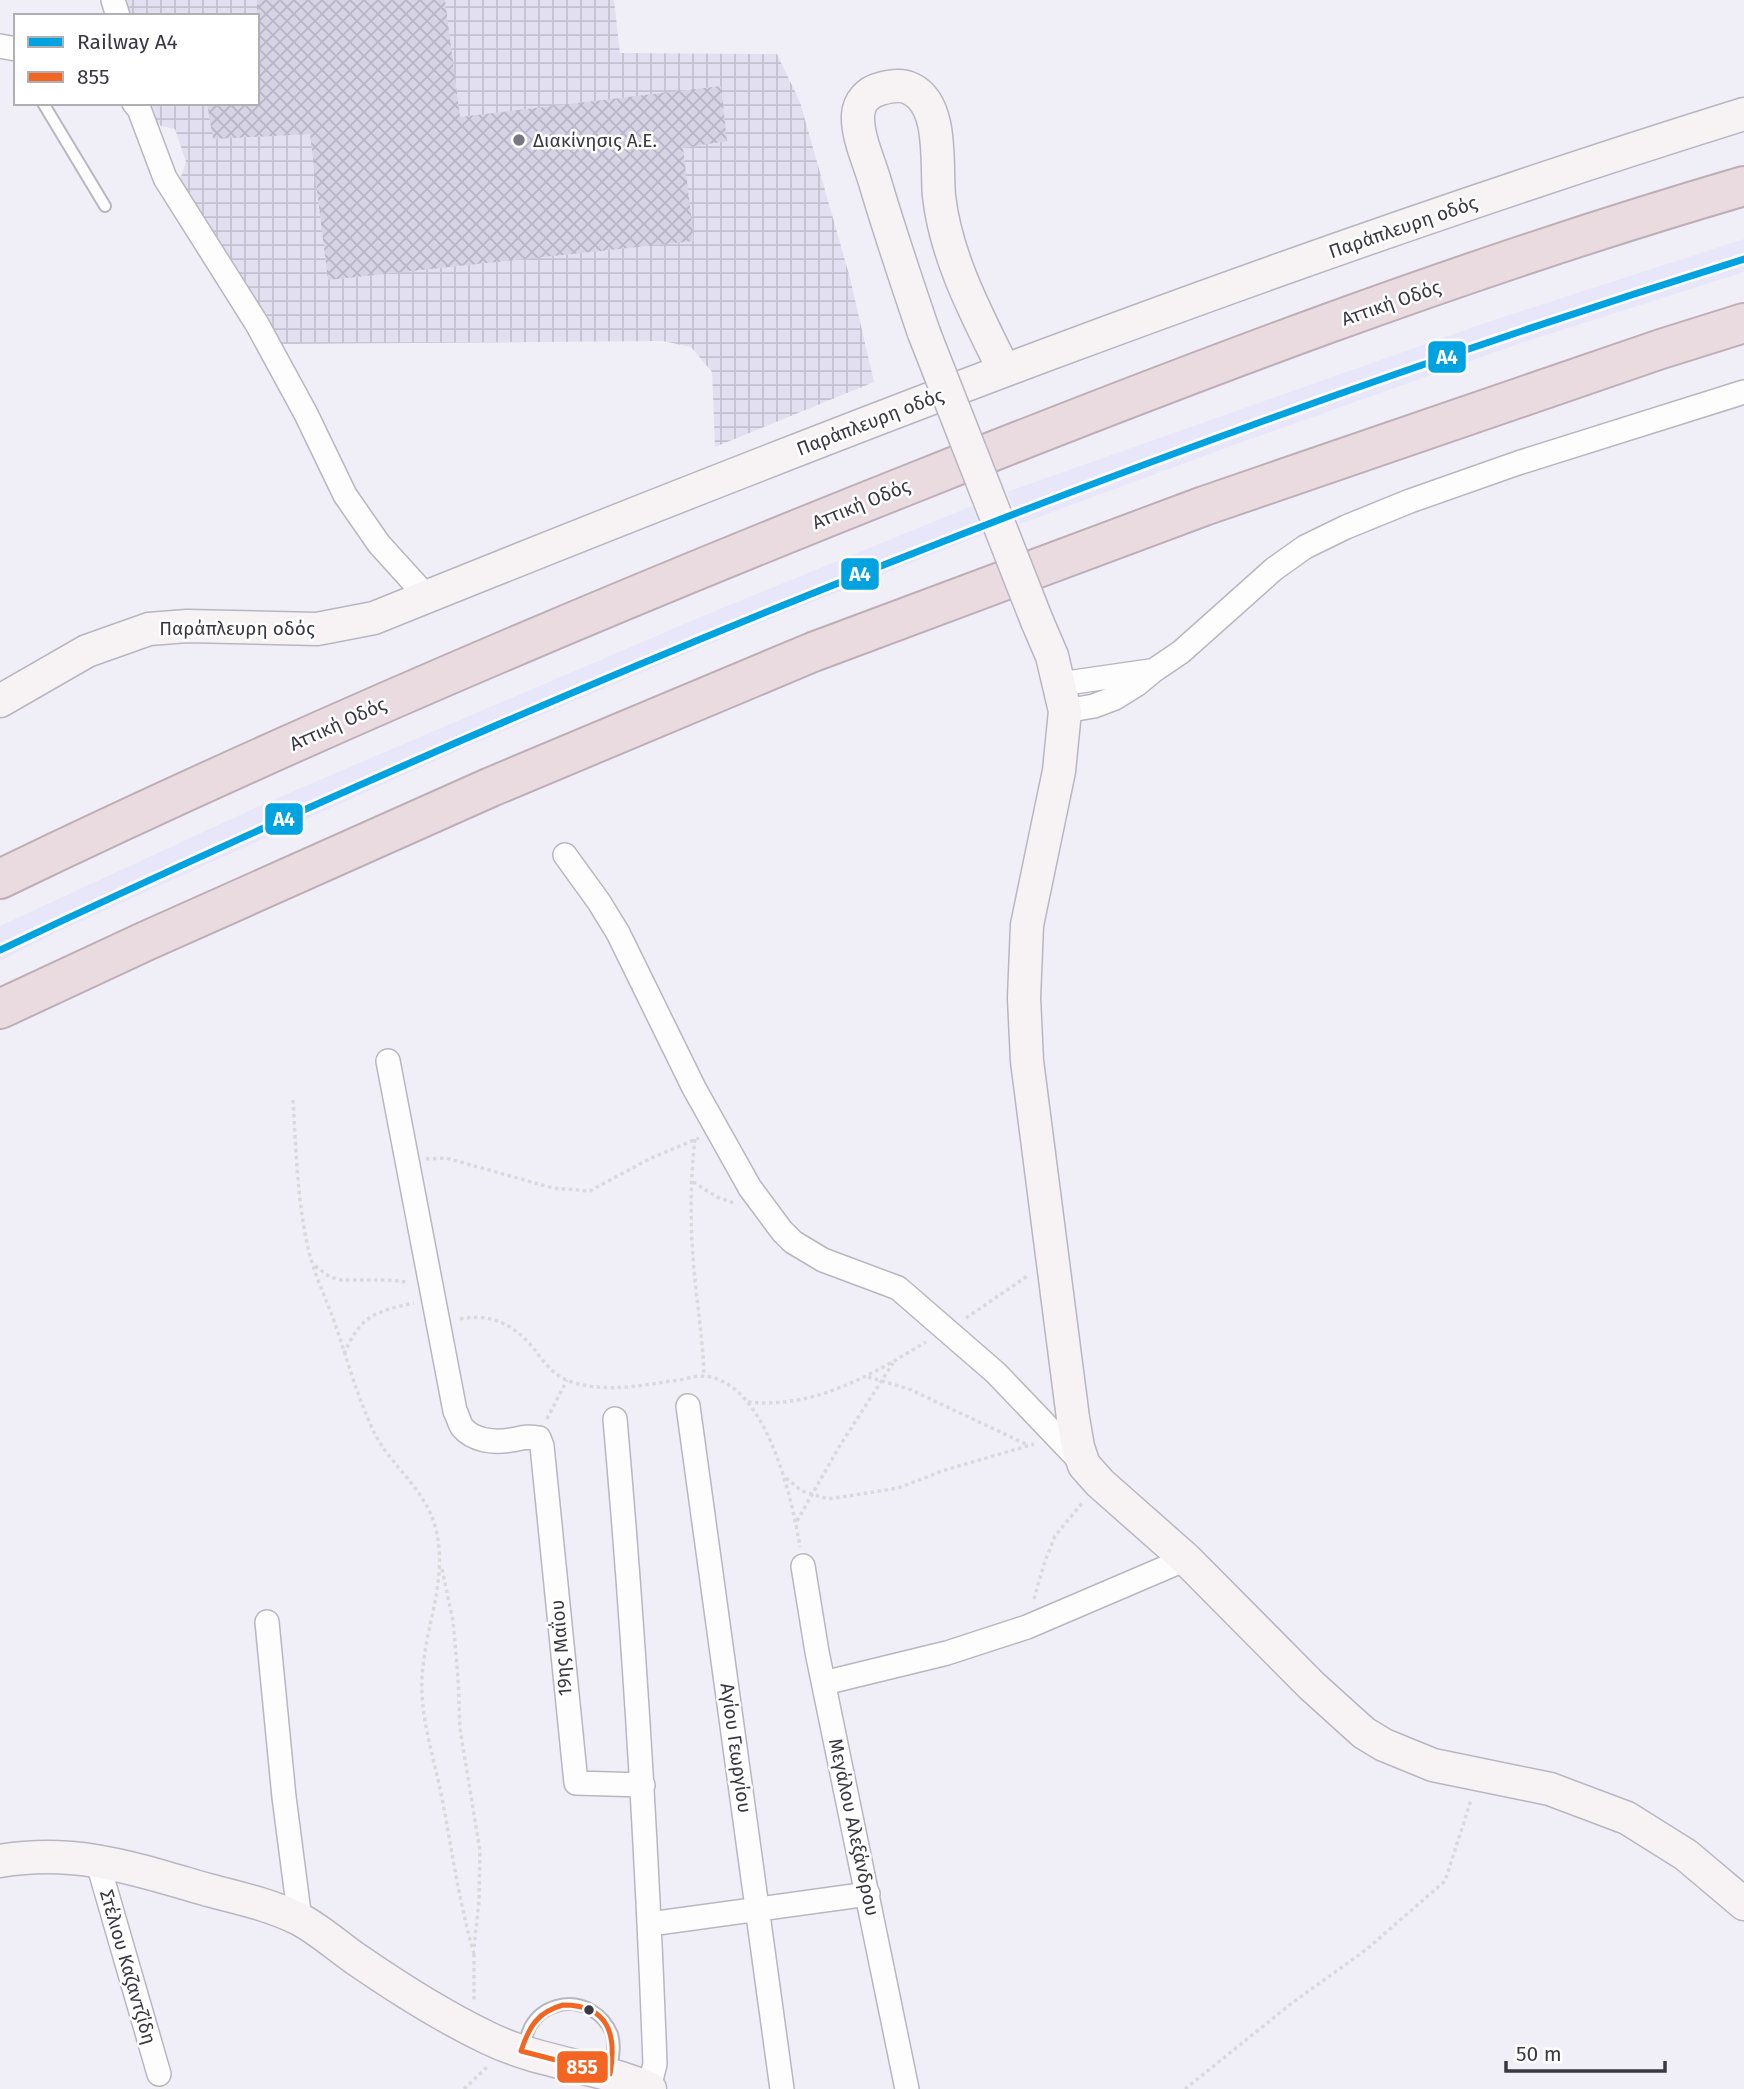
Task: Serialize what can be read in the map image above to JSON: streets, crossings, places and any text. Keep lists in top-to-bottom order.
{
  "streets": {
    "highway": ["Αττική Οδός"],
    "street": [
      "Παράπλευρη οδός",
      "19ης Μαΐου",
      "Αγίου Γεωργίου",
      "Μεγάλου Αλεξάνδρου",
      "Στέλιου Καζαντζίδη"
    ]
  },
  "places": ["Διακίνησις Α.Ε."],
  "lines": ["rail line A4", "transit line 855"],
  "legend": ["Railway A4", "855"],
  "scale_bar": "50 m"
}
